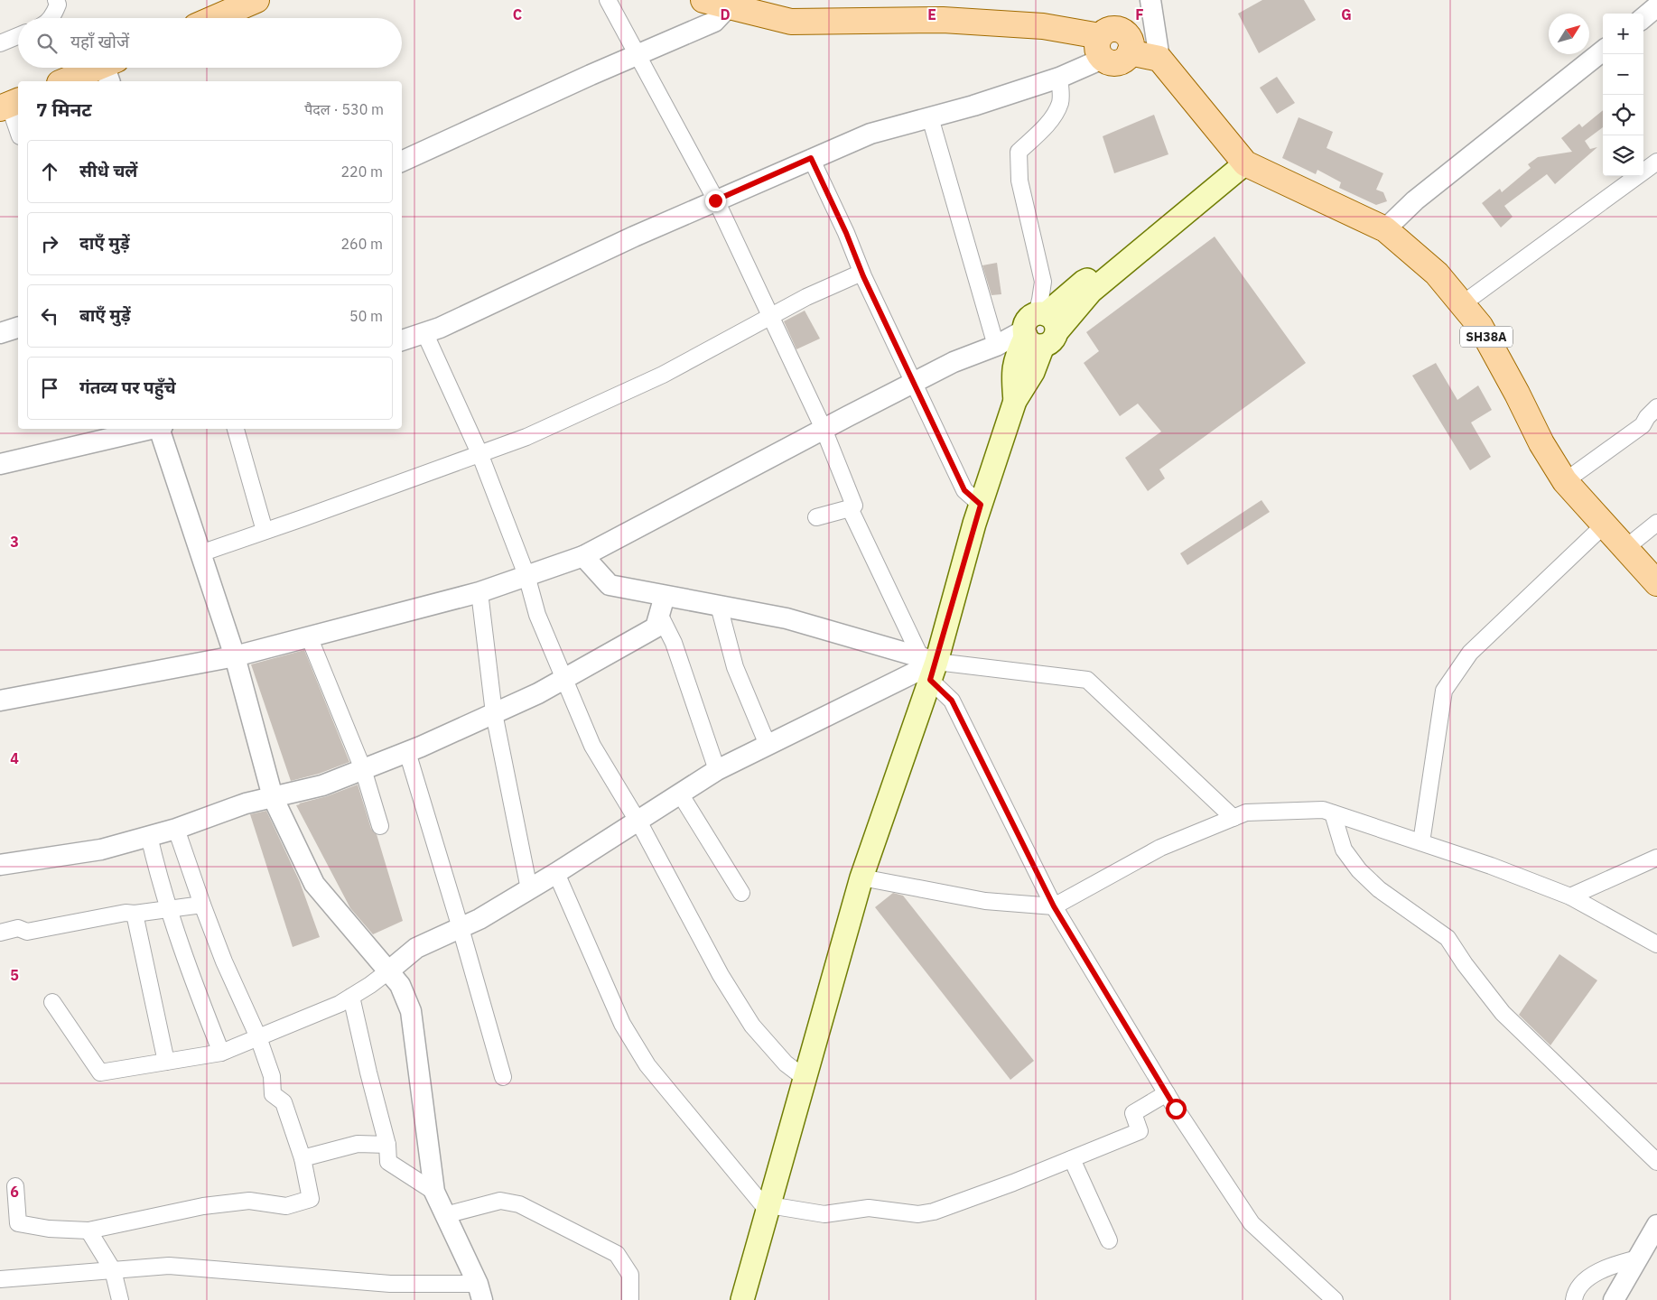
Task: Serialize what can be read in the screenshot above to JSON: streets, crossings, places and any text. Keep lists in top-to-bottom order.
{
  "streets": {
    "main road": ["SH38A"]
  },
  "north": "top right",
  "page": {
    "map_buttons": ["+", "−"],
    "search": "यहाँ खोजें",
    "heading": ["7 मिनट", "पैदल · 530 m"],
    "list": [
      ["सीधे चलें", "220 m"],
      ["दाएँ मुड़ें", "260 m"],
      ["बाएँ मुड़ें", "50 m"],
      "गंतव्य पर पहुँचे"
    ]
  },
  "grid": {
    "columns": [
      "C",
      "D",
      "E",
      "F",
      "G"
    ],
    "rows": [
      "3",
      "4",
      "5",
      "6"
    ]
  }
}
